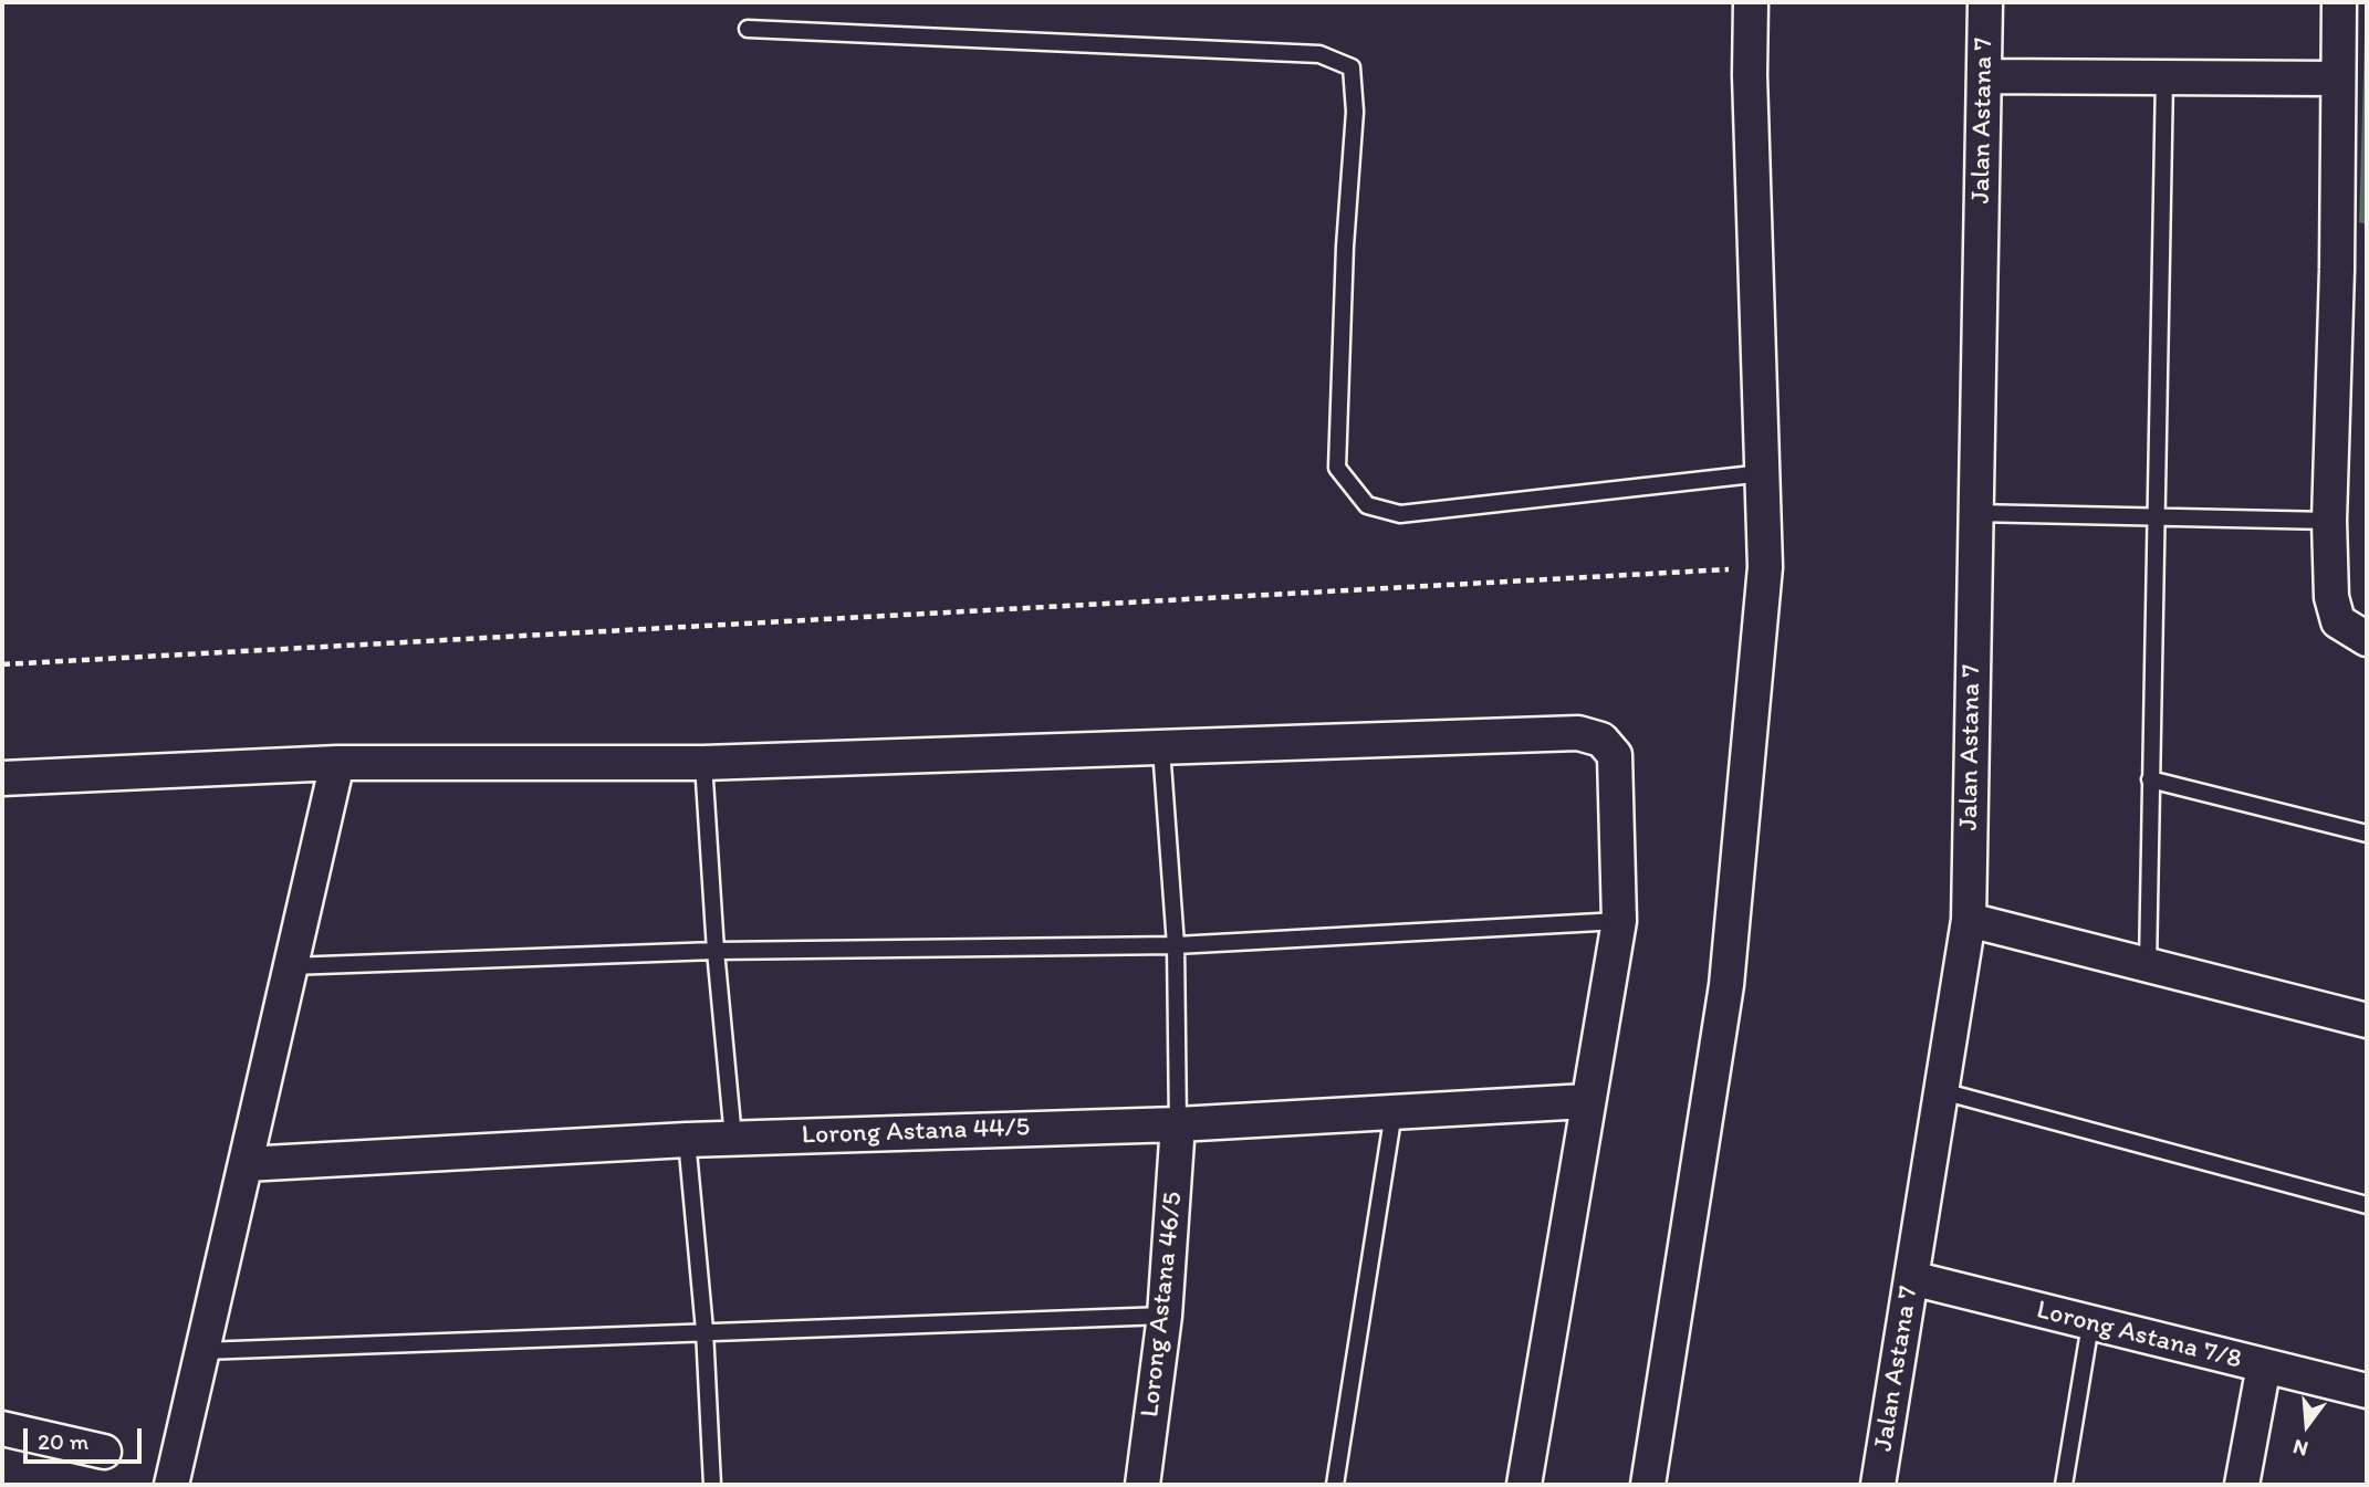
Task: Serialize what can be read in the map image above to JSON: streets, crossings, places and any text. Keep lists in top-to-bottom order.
{
  "streets": {
    "street": [
      "Jalan Astana 7",
      "Lorong Astana 44/5",
      "Lorong Astana 46/5",
      "Lorong Astana 7/8"
    ]
  },
  "crossings": [
    ["Jalan Astana 7", "Lorong Astana 7/8"],
    ["Lorong Astana 44/5", "Lorong Astana 46/5"]
  ],
  "scale_bar": "20 m",
  "north": "bottom"
}
